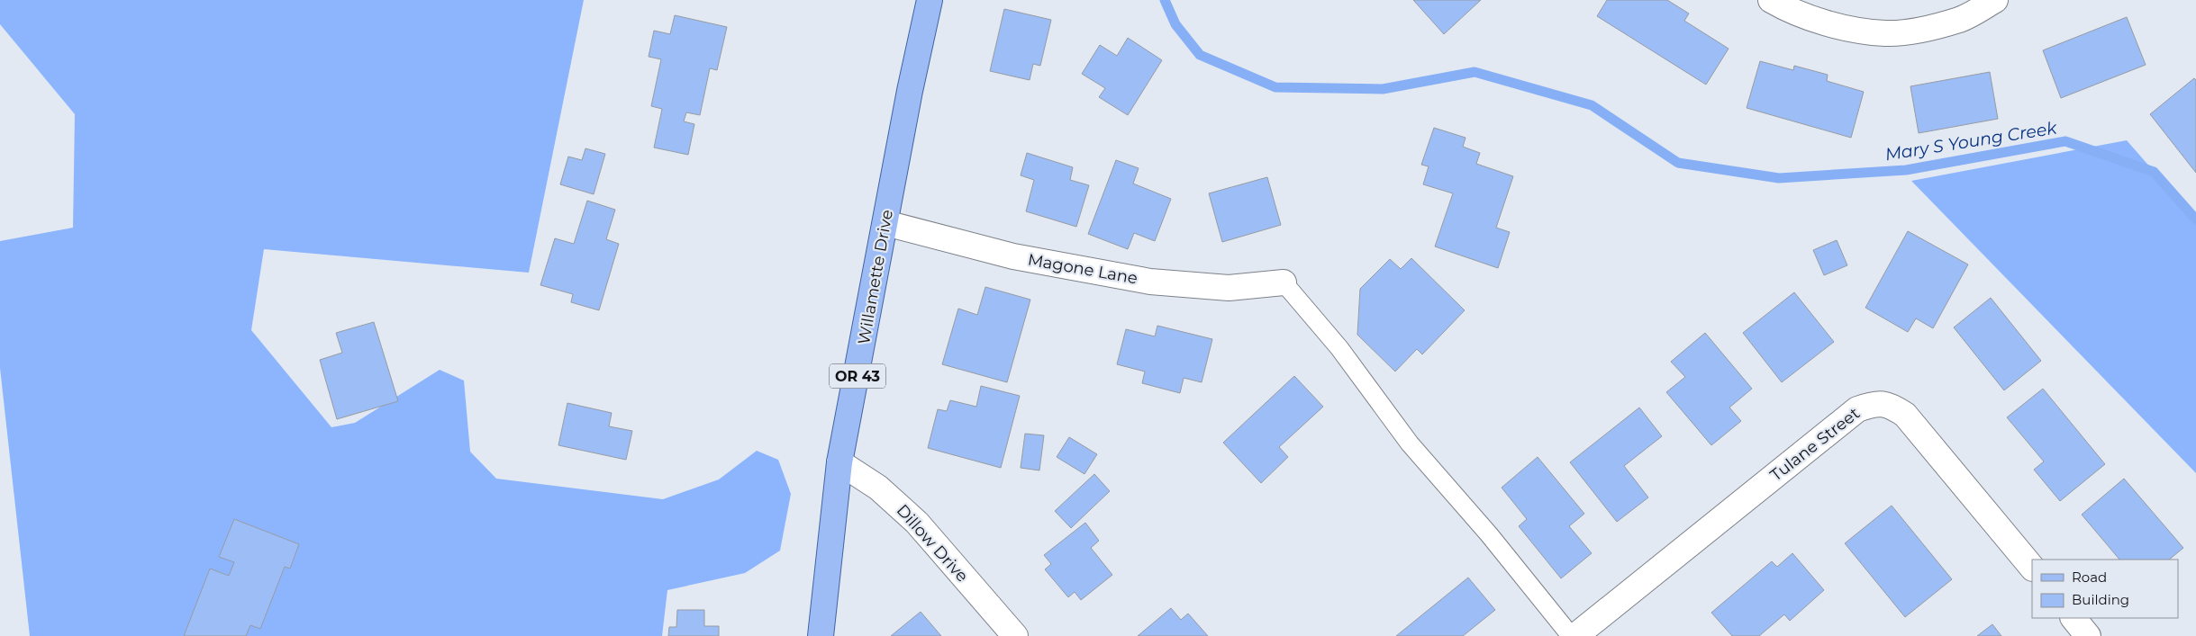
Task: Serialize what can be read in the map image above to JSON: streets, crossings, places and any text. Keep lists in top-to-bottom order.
{
  "streets": {
    "main road": ["Willamette Drive", "OR 43"],
    "street": ["Magone Lane", "Tulane Street", "Dillow Drive"]
  },
  "crossings": [
    ["Magone Lane", "Willamette Drive"],
    ["Willamette Drive", "Dillow Drive"]
  ],
  "water": ["Mary S Young Creek"],
  "legend": ["Road", "Building"]
}
